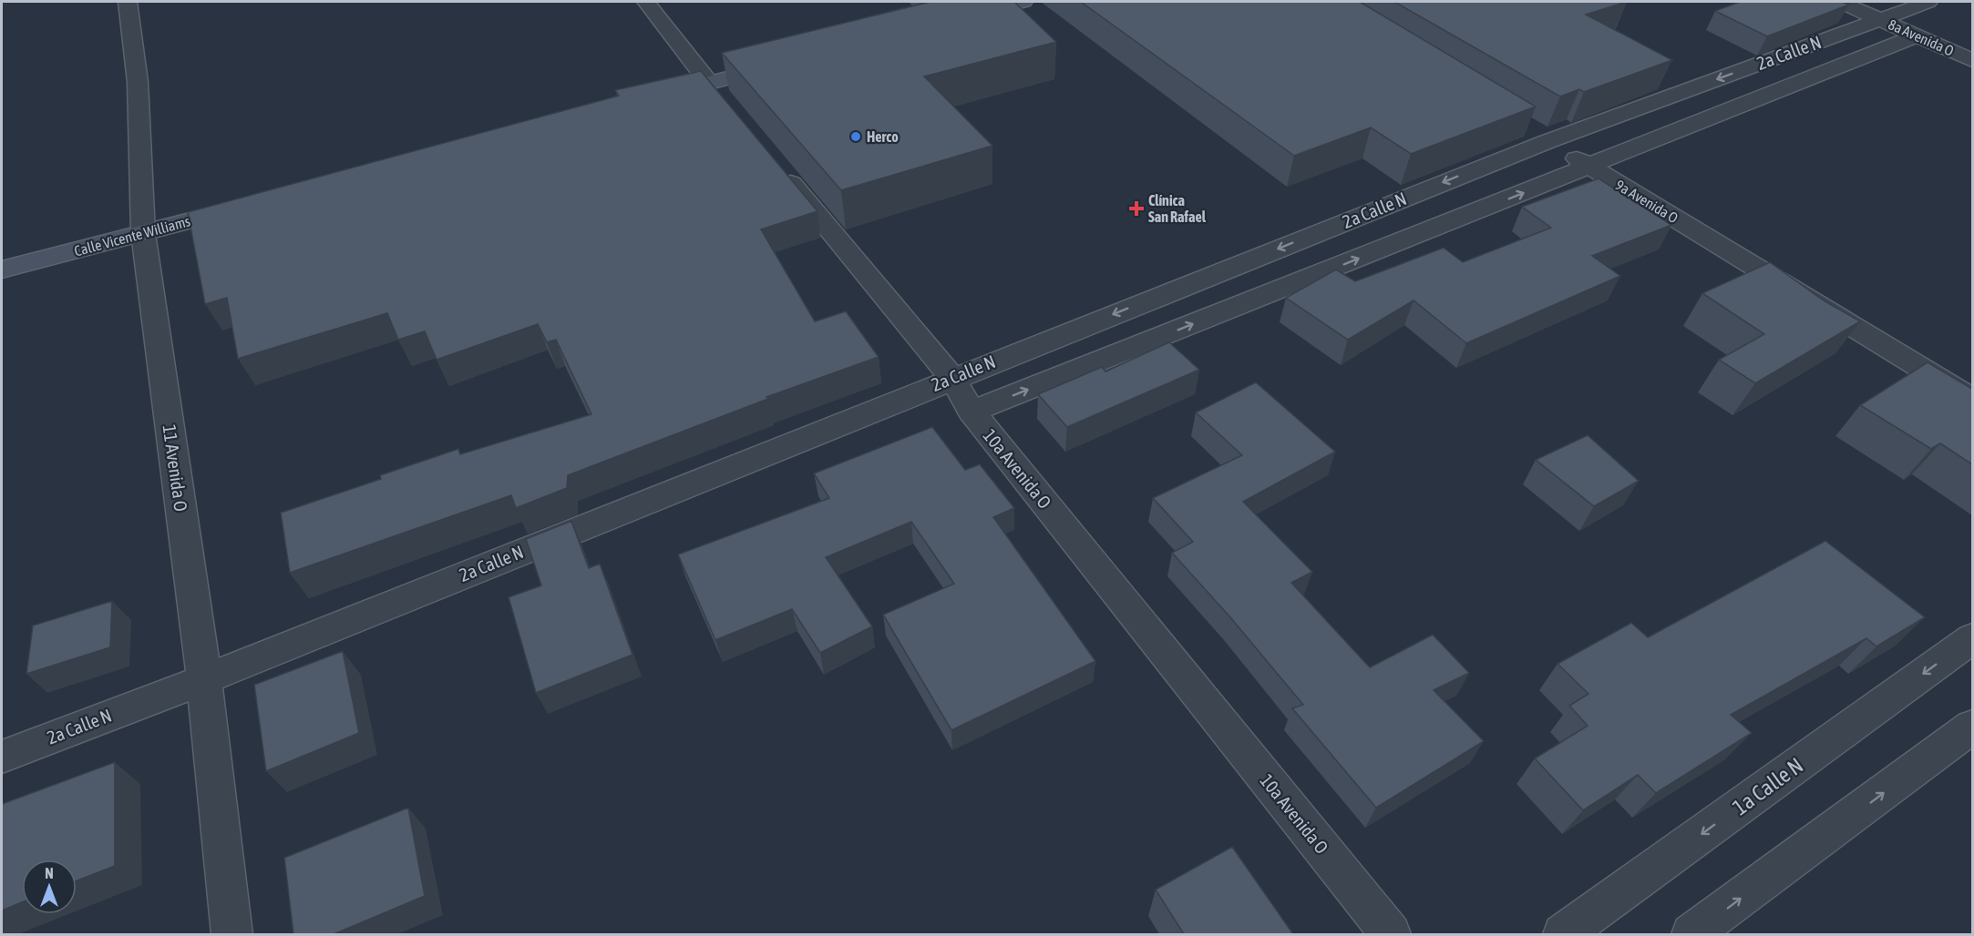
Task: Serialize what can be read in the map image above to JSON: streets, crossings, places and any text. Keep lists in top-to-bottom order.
{
  "streets": {
    "main road": ["Calle Vicente Williams"],
    "street": [
      "8a Avenida O",
      "2a Calle N",
      "9a Avenida O",
      "11 Avenida O",
      "10a Avenida O",
      "1a Calle N"
    ]
  },
  "crossings": [
    ["8a Avenida O", "2a Calle N"],
    ["2a Calle N", "9a Avenida O"],
    ["2a Calle N", "11 Avenida O"],
    ["2a Calle N", "10a Avenida O"],
    ["Calle Vicente Williams", "11 Avenida O"]
  ],
  "places": {
    "other": ["Herco"],
    "health": ["Clínica San Rafael"]
  },
  "north": "top"
}
